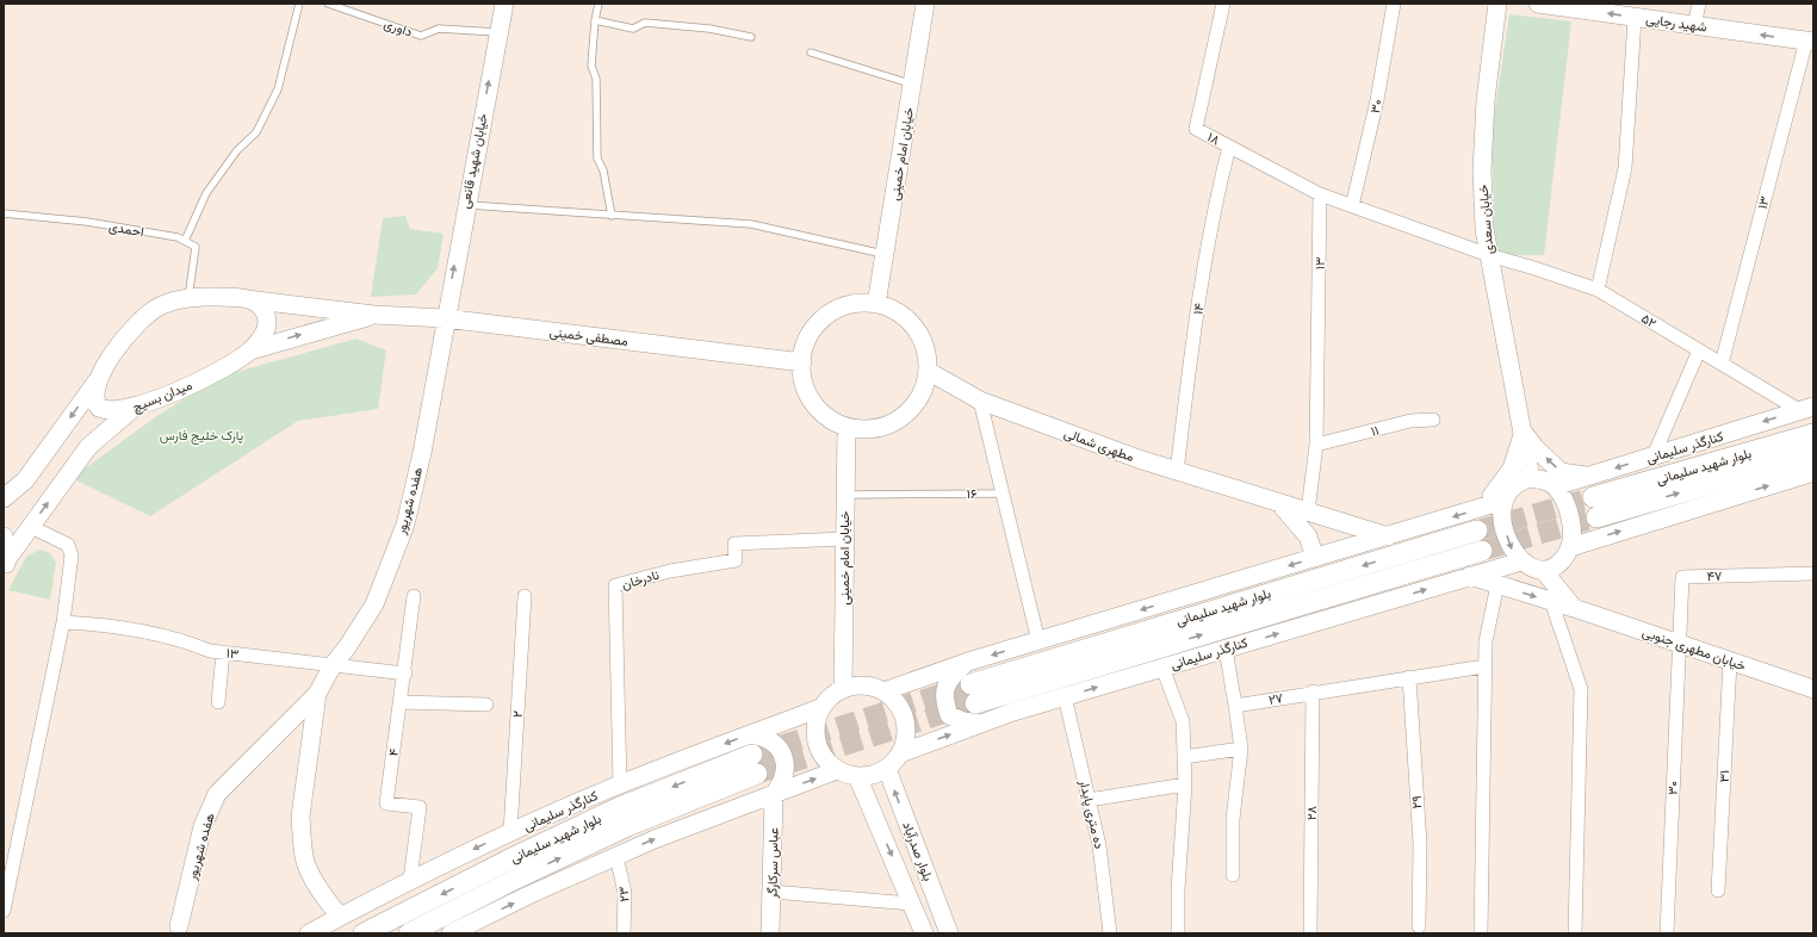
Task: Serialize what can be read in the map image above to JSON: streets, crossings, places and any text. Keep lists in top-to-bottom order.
{
  "streets": {
    "main road": [
      "شهید رجایی",
      "خیابان امام خمینی",
      "خیابان شهید قانعی",
      "خیابان سعدی",
      "مصطفی خمینی",
      "میدان بسیچ",
      "مطهری شمالی",
      "کنارگذر سلیمانی",
      "بلوار شهید سلیمانی",
      "هفده شهریور",
      "خیابان مطهری جنوبی",
      "بلوار صدرآباد",
      "عباس سرکارگر"
    ],
    "street": [
      "۳۰",
      "۱۸",
      "۱۳",
      "۱۴",
      "۵۲",
      "۱۱",
      "۴۷",
      "نادرخان",
      "۲۷",
      "۲",
      "۴",
      "۳۱",
      "۲۹",
      "۲۸",
      "ده متری پایدار",
      "۲۳"
    ],
    "lane": ["داوری", "احمدی", "۱۶"]
  },
  "crossings": [
    ["شهید رجایی", "۱۳"],
    ["داوری", "خیابان شهید قانعی"],
    ["۳۰", "۴۷"],
    ["۳۰", "خیابان مطهری جنوبی"],
    ["۱۸", "۱۳"],
    ["۱۸", "۱۴"],
    ["خیابان امام خمینی", "مصطفی خمینی"],
    ["خیابان امام خمینی", "مطهری شمالی"],
    ["خیابان امام خمینی", "کنارگذر سلیمانی"],
    ["خیابان امام خمینی", "۱۶"],
    ["خیابان امام خمینی", "نادرخان"],
    ["خیابان امام خمینی", "بلوار صدرآباد"],
    ["خیابان شهید قانعی", "مصطفی خمینی"],
    ["خیابان شهید قانعی", "هفده شهریور"],
    ["۱۳", "۵۲"],
    ["۱۳", "۱۱"],
    ["۱۳", "مطهری شمالی"],
    ["۱۳", "هفده شهریور"],
    ["۱۳", "۴"],
    ["خیابان سعدی", "۵۲"],
    ["خیابان سعدی", "کنارگذر سلیمانی"],
    ["۱۴", "مطهری شمالی"],
    ["۵۲", "کنارگذر سلیمانی"],
    ["مصطفی خمینی", "میدان بسیچ"],
    ["مصطفی خمینی", "مطهری شمالی"],
    ["مصطفی خمینی", "هفده شهریور"],
    ["کنارگذر سلیمانی", "هفده شهریور"],
    ["کنارگذر سلیمانی", "نادرخان"],
    ["کنارگذر سلیمانی", "خیابان مطهری جنوبی"],
    ["کنارگذر سلیمانی", "۲"],
    ["کنارگذر سلیمانی", "۴"],
    ["کنارگذر سلیمانی", "ده متری پایدار"],
    ["کنارگذر سلیمانی", "بلوار صدرآباد"],
    ["۴۷", "خیابان مطهری جنوبی"],
    ["خیابان مطهری جنوبی", "۳۱"],
    ["۲۷", "۲۹"],
    ["۲۷", "۲۸"]
  ],
  "one_way": ["شهید رجایی", "خیابان شهید قانعی"],
  "parks": ["پارک خلیج فارس"]
}
